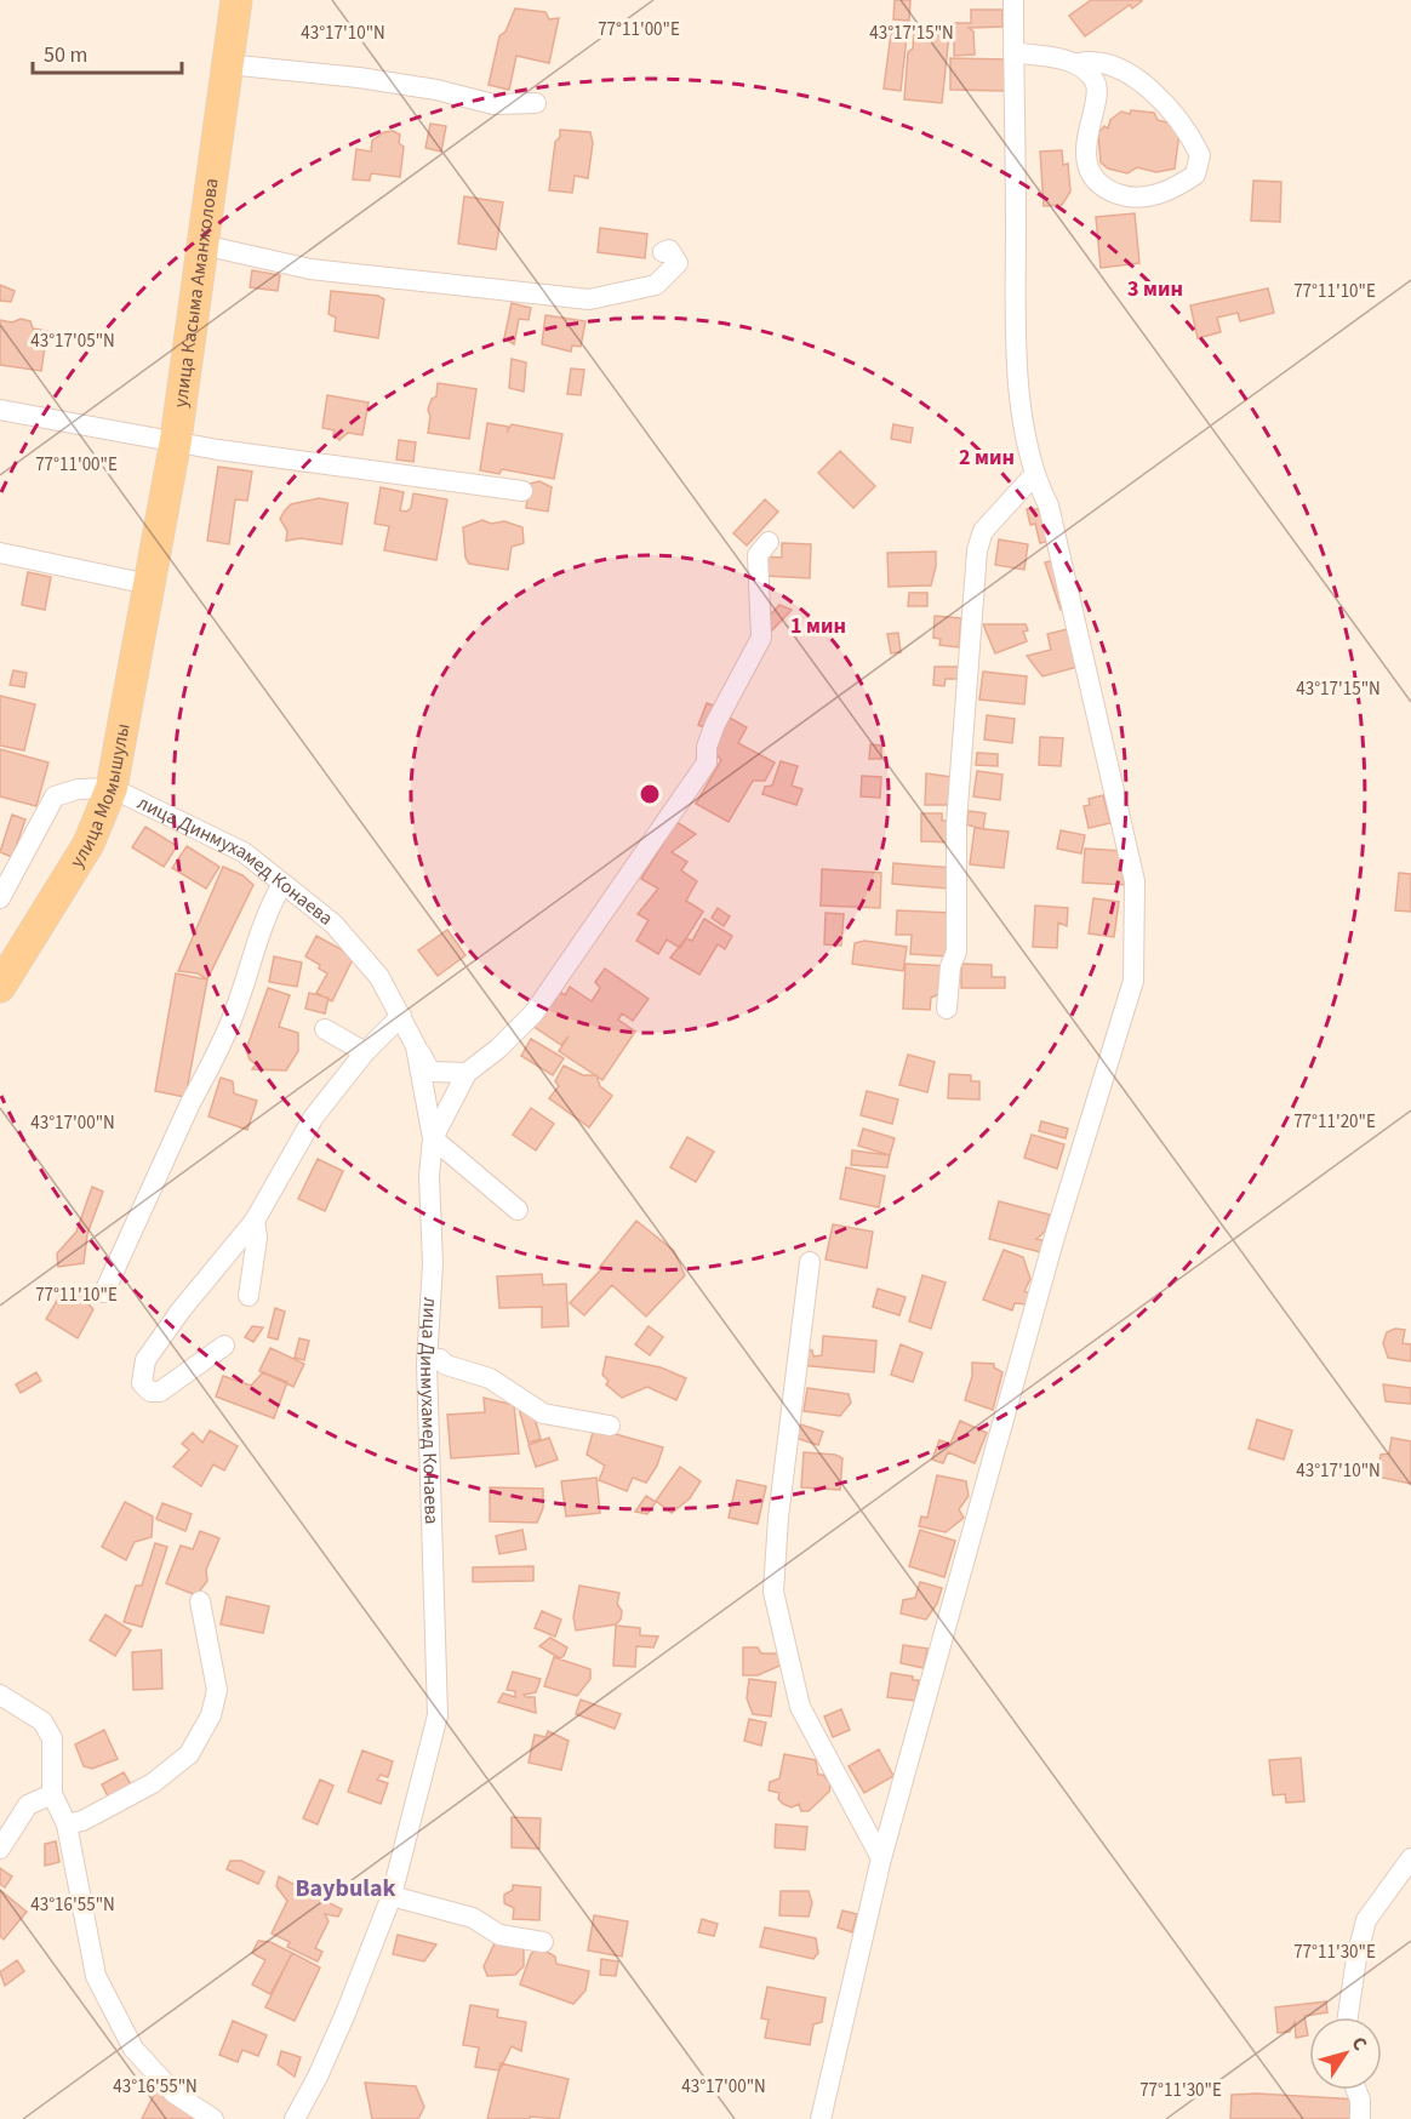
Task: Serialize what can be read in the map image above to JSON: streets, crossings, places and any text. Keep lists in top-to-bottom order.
{
  "streets": {
    "main road": ["улица Касыма Аманжолова", "улица Момышулы"],
    "street": ["лица Динмухамед Конаева"]
  },
  "crossings": [
    ["улица Касыма Аманжолова", "улица Момышулы"],
    ["улица Момышулы", "лица Динмухамед Конаева"]
  ],
  "districts": ["Baybulak"],
  "scale_bar": "50 m",
  "north": "top right",
  "coordinates": [
    "77°11'00\"E",
    "43°17'10\"N",
    "43°17'15\"N",
    "77°11'10\"E",
    "43°17'05\"N",
    "77°11'20\"E",
    "43°17'00\"N",
    "43°16'55\"N",
    "77°11'30\"E"
  ],
  "rings": ["3 мин", "2 мин", "1 мин"]
}
